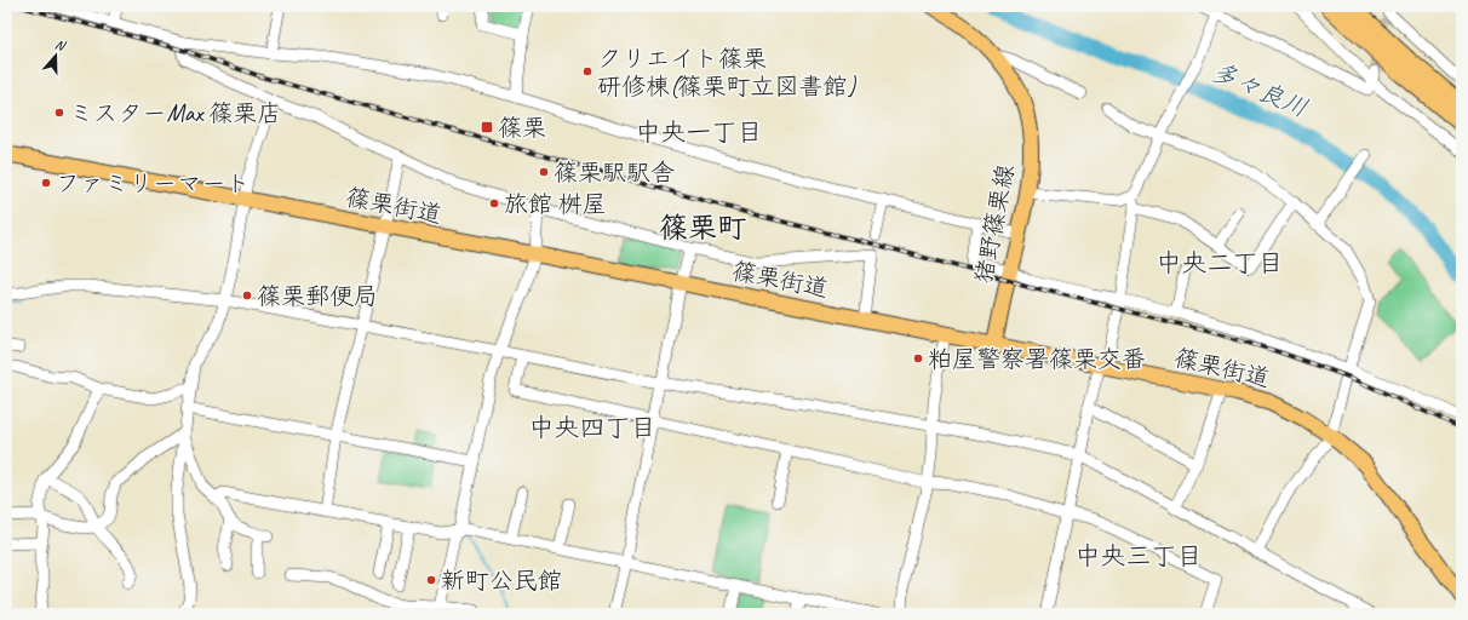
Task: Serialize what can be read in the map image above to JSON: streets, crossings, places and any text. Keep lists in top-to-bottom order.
{
  "streets": {
    "main road": ["篠栗街道", "猪野篠栗線"]
  },
  "crossings": [
    ["篠栗街道", "猪野篠栗線"]
  ],
  "districts": [
    "中央一丁目",
    "篠栗町",
    "中央二丁目",
    "中央四丁目",
    "中央三丁目"
  ],
  "water": ["多々良川"],
  "places": {
    "other": [
      "クリエイト篠栗 研修棟(篠栗町立図書館)",
      "ミスターMax 篠栗店",
      "篠栗駅駅舎",
      "ファミリーマート",
      "旅館 桝屋",
      "篠栗郵便局",
      "粕屋警察署篠栗交番",
      "新町公民館"
    ],
    "transit": ["篠栗"]
  },
  "north": "top"
}
